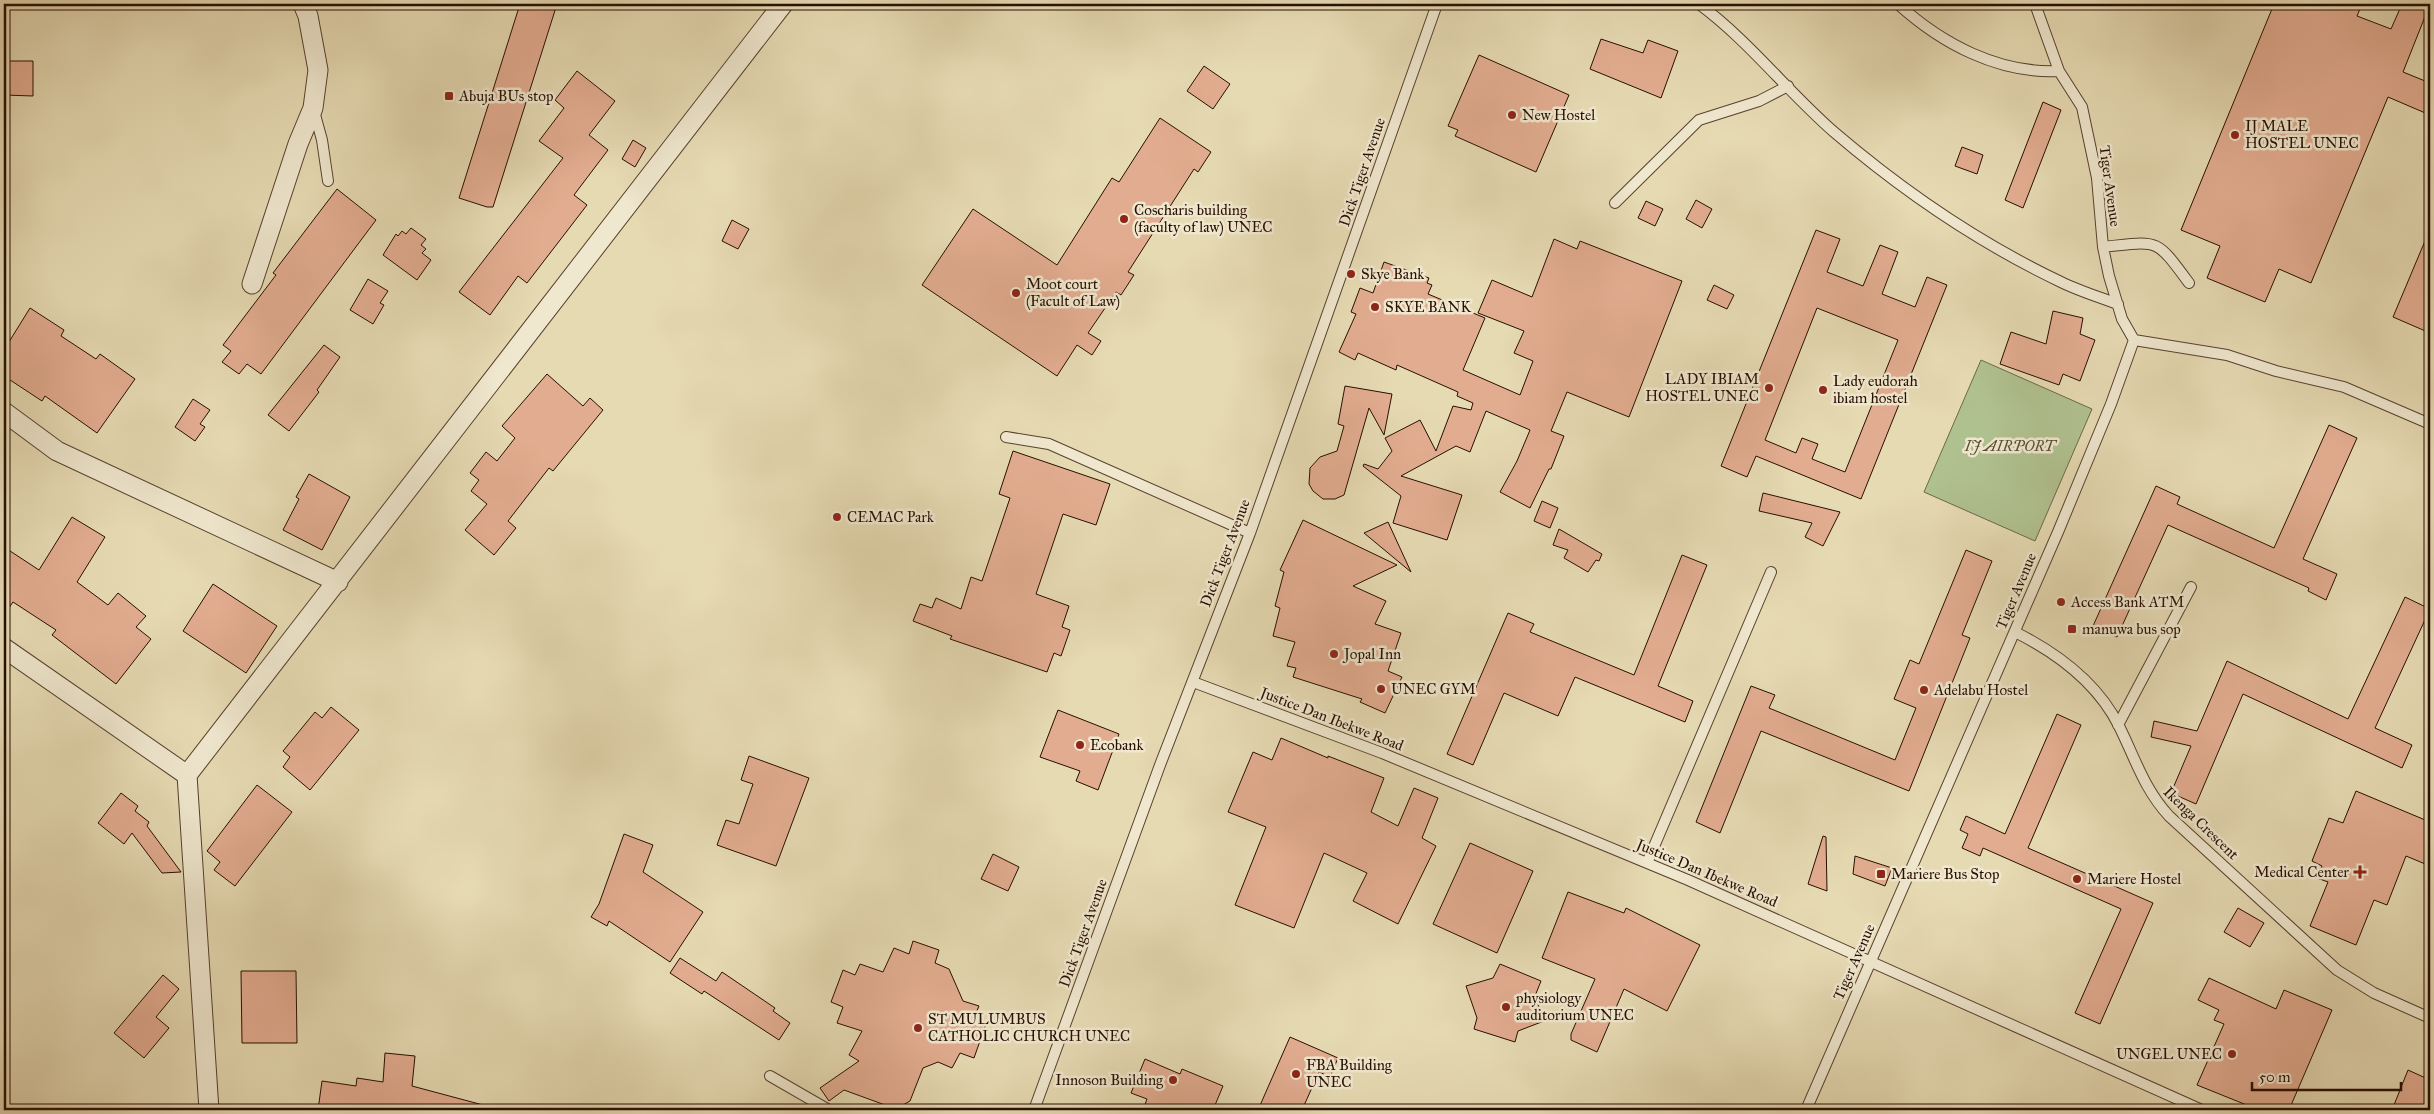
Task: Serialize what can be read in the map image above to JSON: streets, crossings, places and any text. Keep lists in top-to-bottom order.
{
  "streets": {
    "lane": [
      "Dick Tiger Avenue",
      "Tiger Avenue",
      "Justice Dan Ibekwe Road",
      "Ikenga Crescent"
    ]
  },
  "crossings": [
    ["Dick Tiger Avenue", "Justice Dan Ibekwe Road"],
    ["Tiger Avenue", "Justice Dan Ibekwe Road"],
    ["Tiger Avenue", "Ikenga Crescent"]
  ],
  "parks": ["IJ AIRPORT"],
  "places": {
    "transit": ["Abuja BUs stop", "manuwa bus sop", "Mariere Bus Stop"],
    "other": [
      "New Hostel",
      "IJ MALE HOSTEL UNEC",
      "Coscharis building (faculty of law) UNEC",
      "Skye Bank",
      "Moot court (Facult of Law)",
      "SKYE BANK",
      "LADY IBIAM HOSTEL UNEC",
      "Lady eudorah ibiam hostel",
      "CEMAC Park",
      "Access Bank ATM",
      "Jopal Inn",
      "UNEC GYM",
      "Adelabu Hostel",
      "Ecobank",
      "Mariere Hostel",
      "physiology auditorium UNEC",
      "ST MULUMBUS CATHOLIC CHURCH UNEC",
      "UNGEL UNEC",
      "FBA Building UNEC",
      "Innoson Building"
    ],
    "health": ["Medical Center"]
  },
  "scale_bar": "50 m"
}
